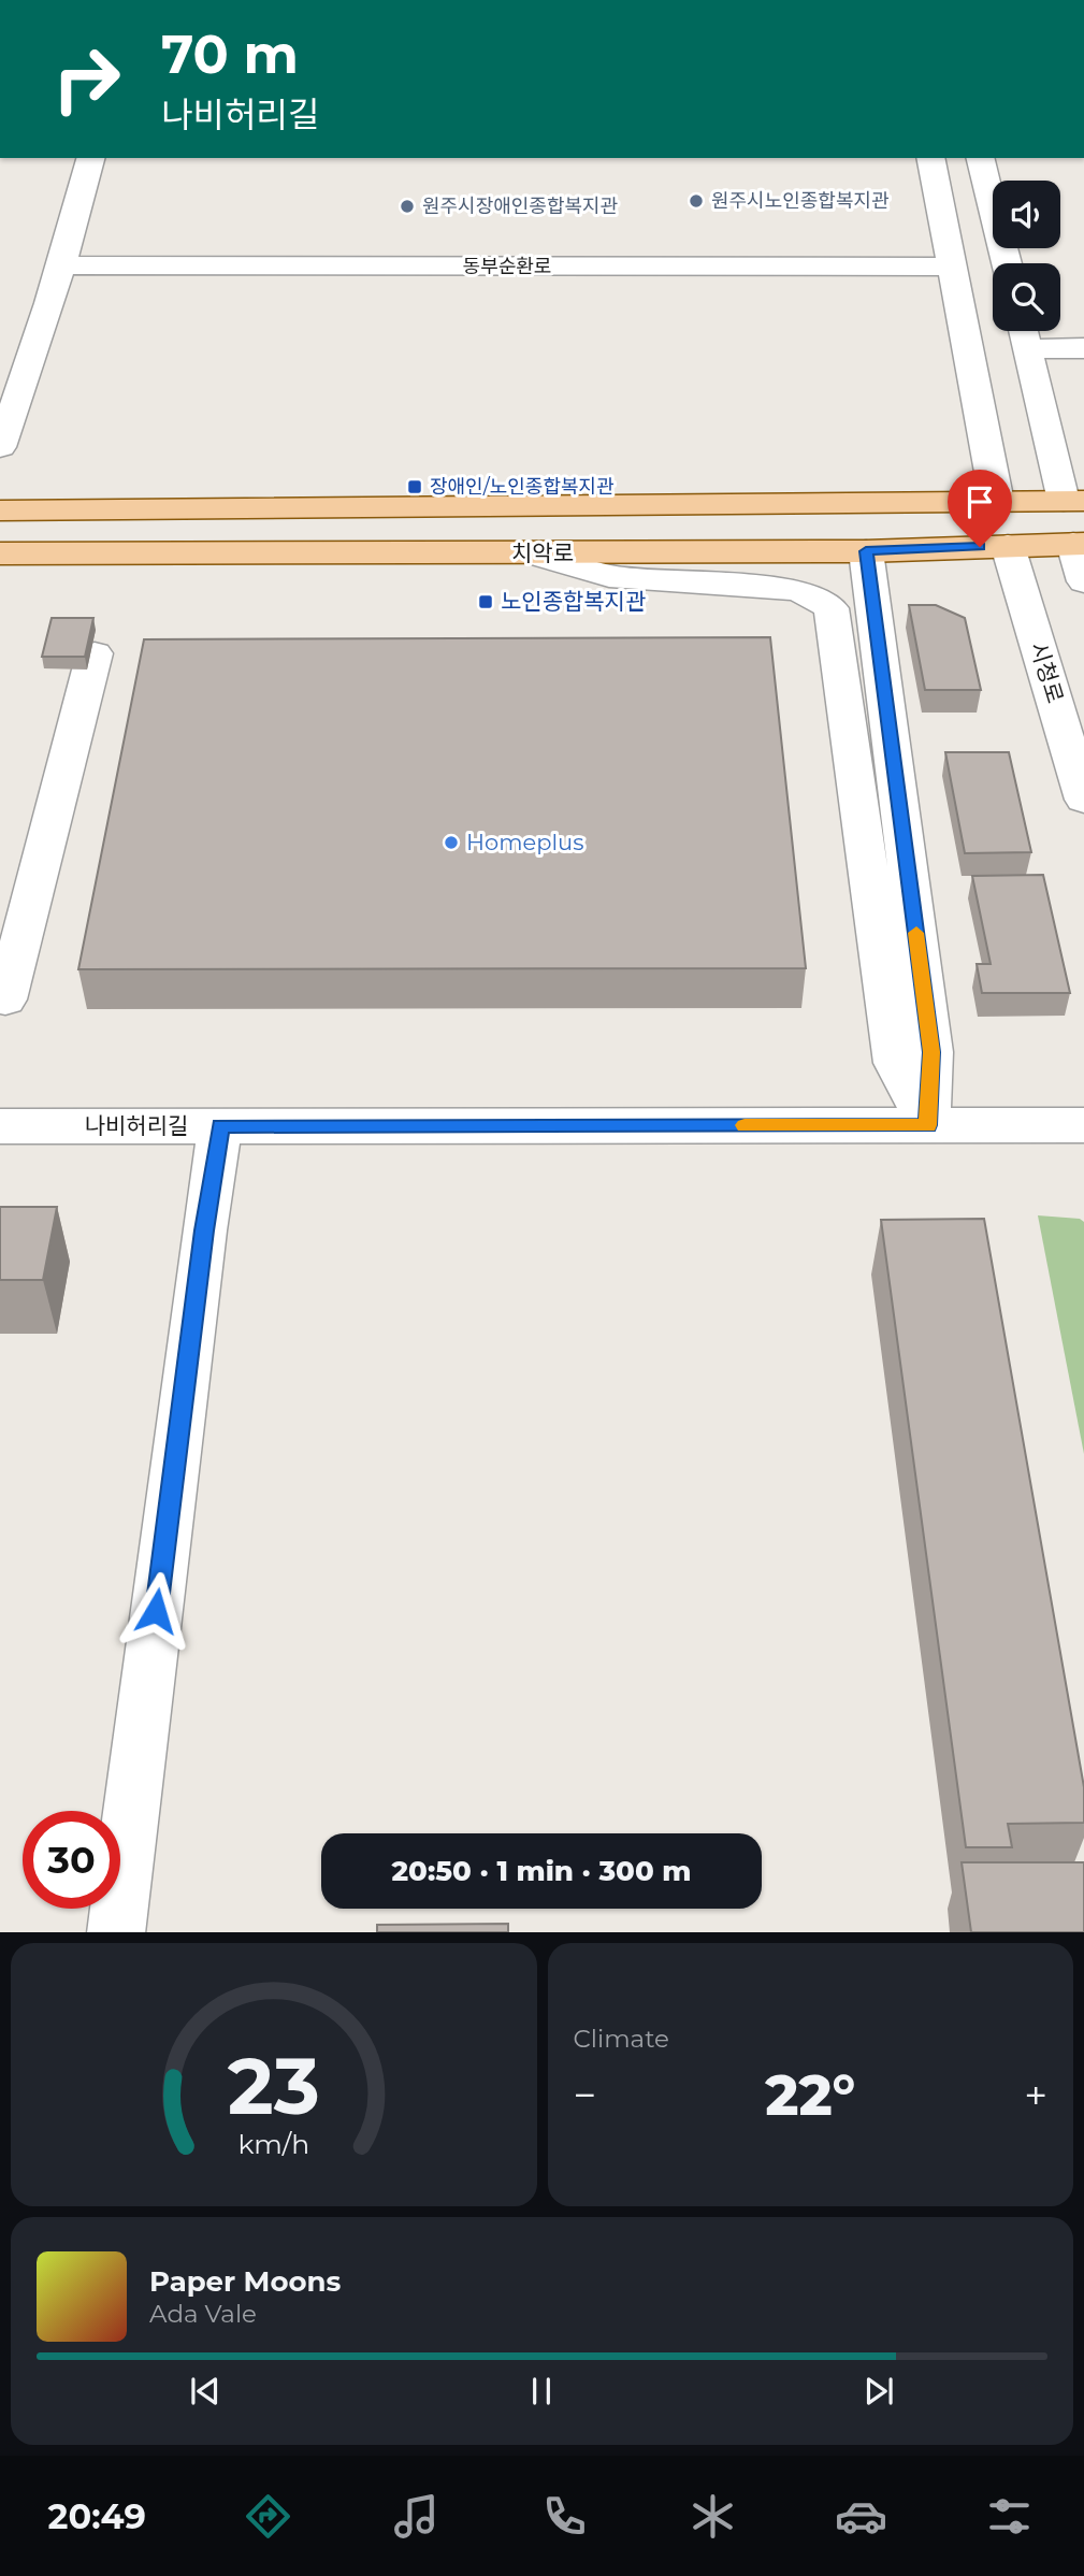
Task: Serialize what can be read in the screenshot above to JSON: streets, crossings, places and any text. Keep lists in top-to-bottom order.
{
  "streets": {
    "main road": ["치악로"],
    "street": ["동부순환로", "시청로", "나비허리길"]
  },
  "crossings": [
    ["치악로", "시청로"]
  ],
  "places": {
    "other": ["원주시노인종합복지관", "원주시장애인종합복지관", "Homeplus"],
    "transit": ["장애인/노인종합복지관", "노인종합복지관"]
  },
  "page": {
    "turn": ["70 m", "나비허리길"],
    "limit": "30",
    "trip": "20:50 · 1 min · 300 m",
    "tile": "Climate",
    "heat": ["−", "22°", "+"],
    "song": ["Paper Moons", "Ada Vale"],
    "tabs": "20:49",
    "gauge": ["23", "km/h"]
  }
}
